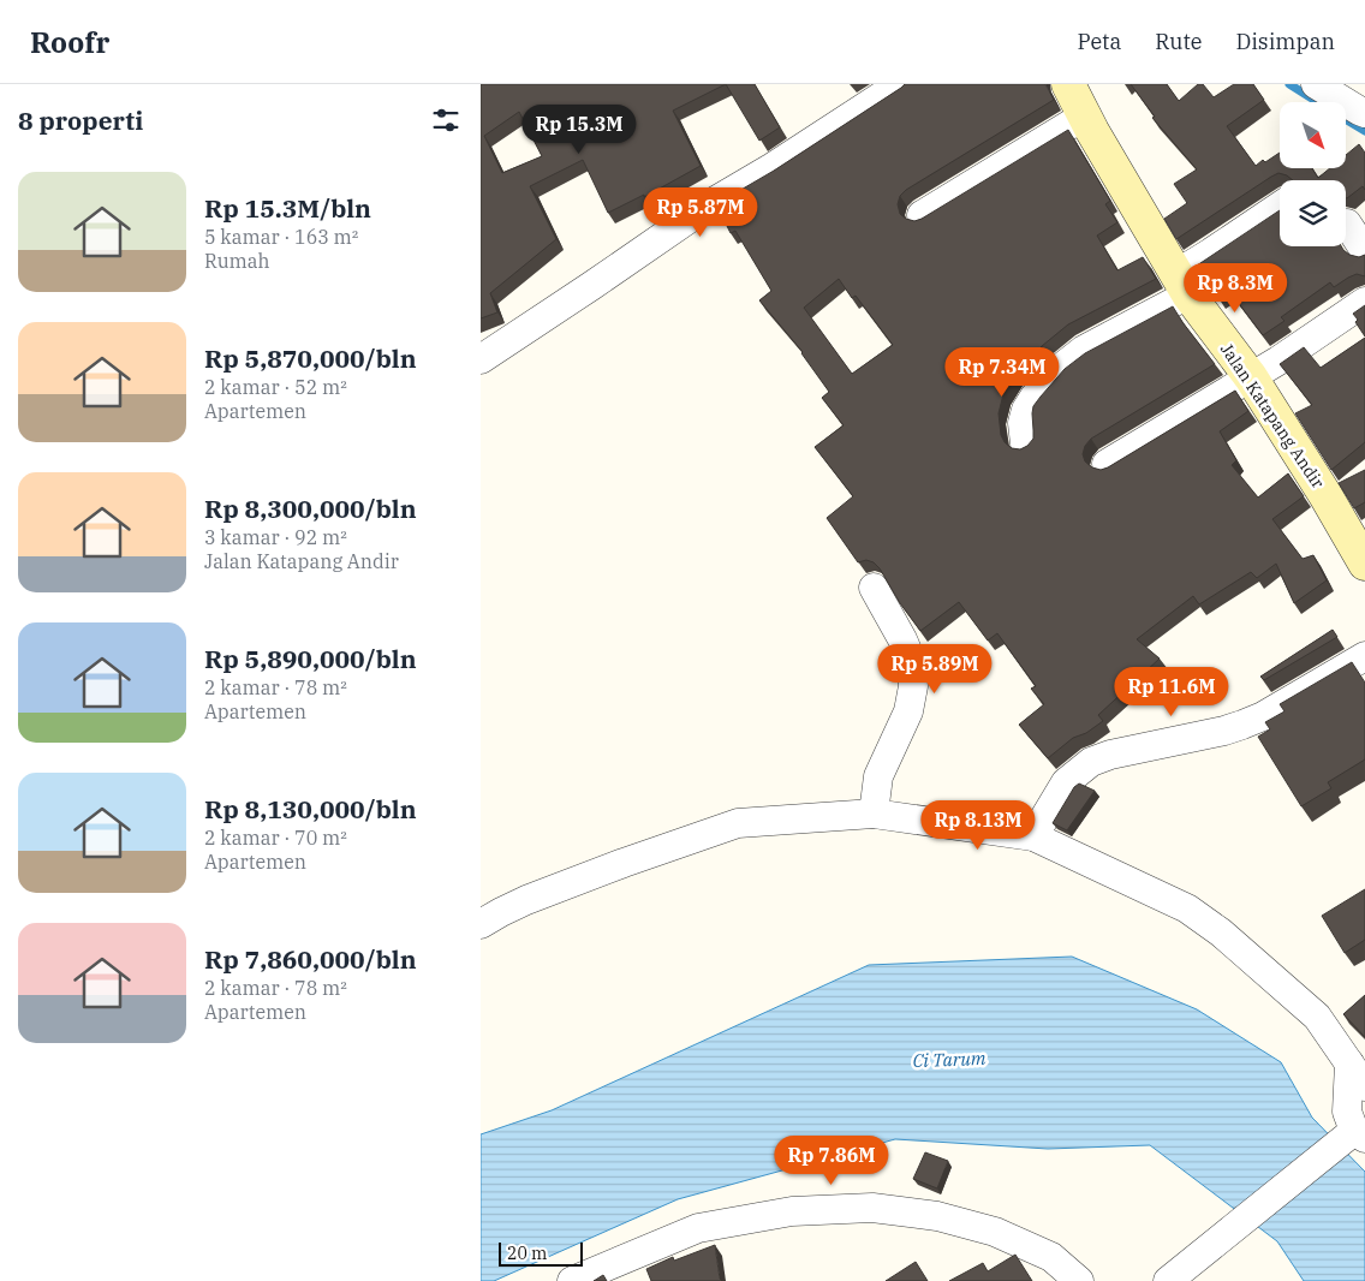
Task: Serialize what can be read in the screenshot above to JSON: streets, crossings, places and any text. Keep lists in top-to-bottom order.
{
  "streets": {
    "street": ["Jalan Katapang Andir"]
  },
  "water": ["Ci Tarum"],
  "scale_bar": "20 m",
  "north": "bottom right",
  "page": {
    "header": "Roofr",
    "nav": ["Peta", "Rute", "Disimpan"],
    "heading": "8 properti",
    "price": [
      "Rp 15.3M",
      "Rp 5.87M",
      "Rp 8.3M",
      "Rp 7.34M",
      "Rp 5.89M",
      "Rp 11.6M",
      "Rp 8.13M",
      "Rp 7.86M"
    ],
    "list": [
      {
        "name": "Rp 15.3M/bln",
        "note": "5 kamar · 163 m² · Rumah"
      },
      {
        "name": "Rp 5,870,000/bln",
        "note": "2 kamar · 52 m² · Apartemen"
      },
      {
        "name": "Rp 8,300,000/bln",
        "note": "3 kamar · 92 m² · Jalan Katapang Andir"
      },
      {
        "name": "Rp 5,890,000/bln",
        "note": "2 kamar · 78 m² · Apartemen"
      },
      {
        "name": "Rp 8,130,000/bln",
        "note": "2 kamar · 70 m² · Apartemen"
      },
      {
        "name": "Rp 7,860,000/bln",
        "note": "2 kamar · 78 m² · Apartemen"
      }
    ],
    "scale": "20 m"
  }
}
